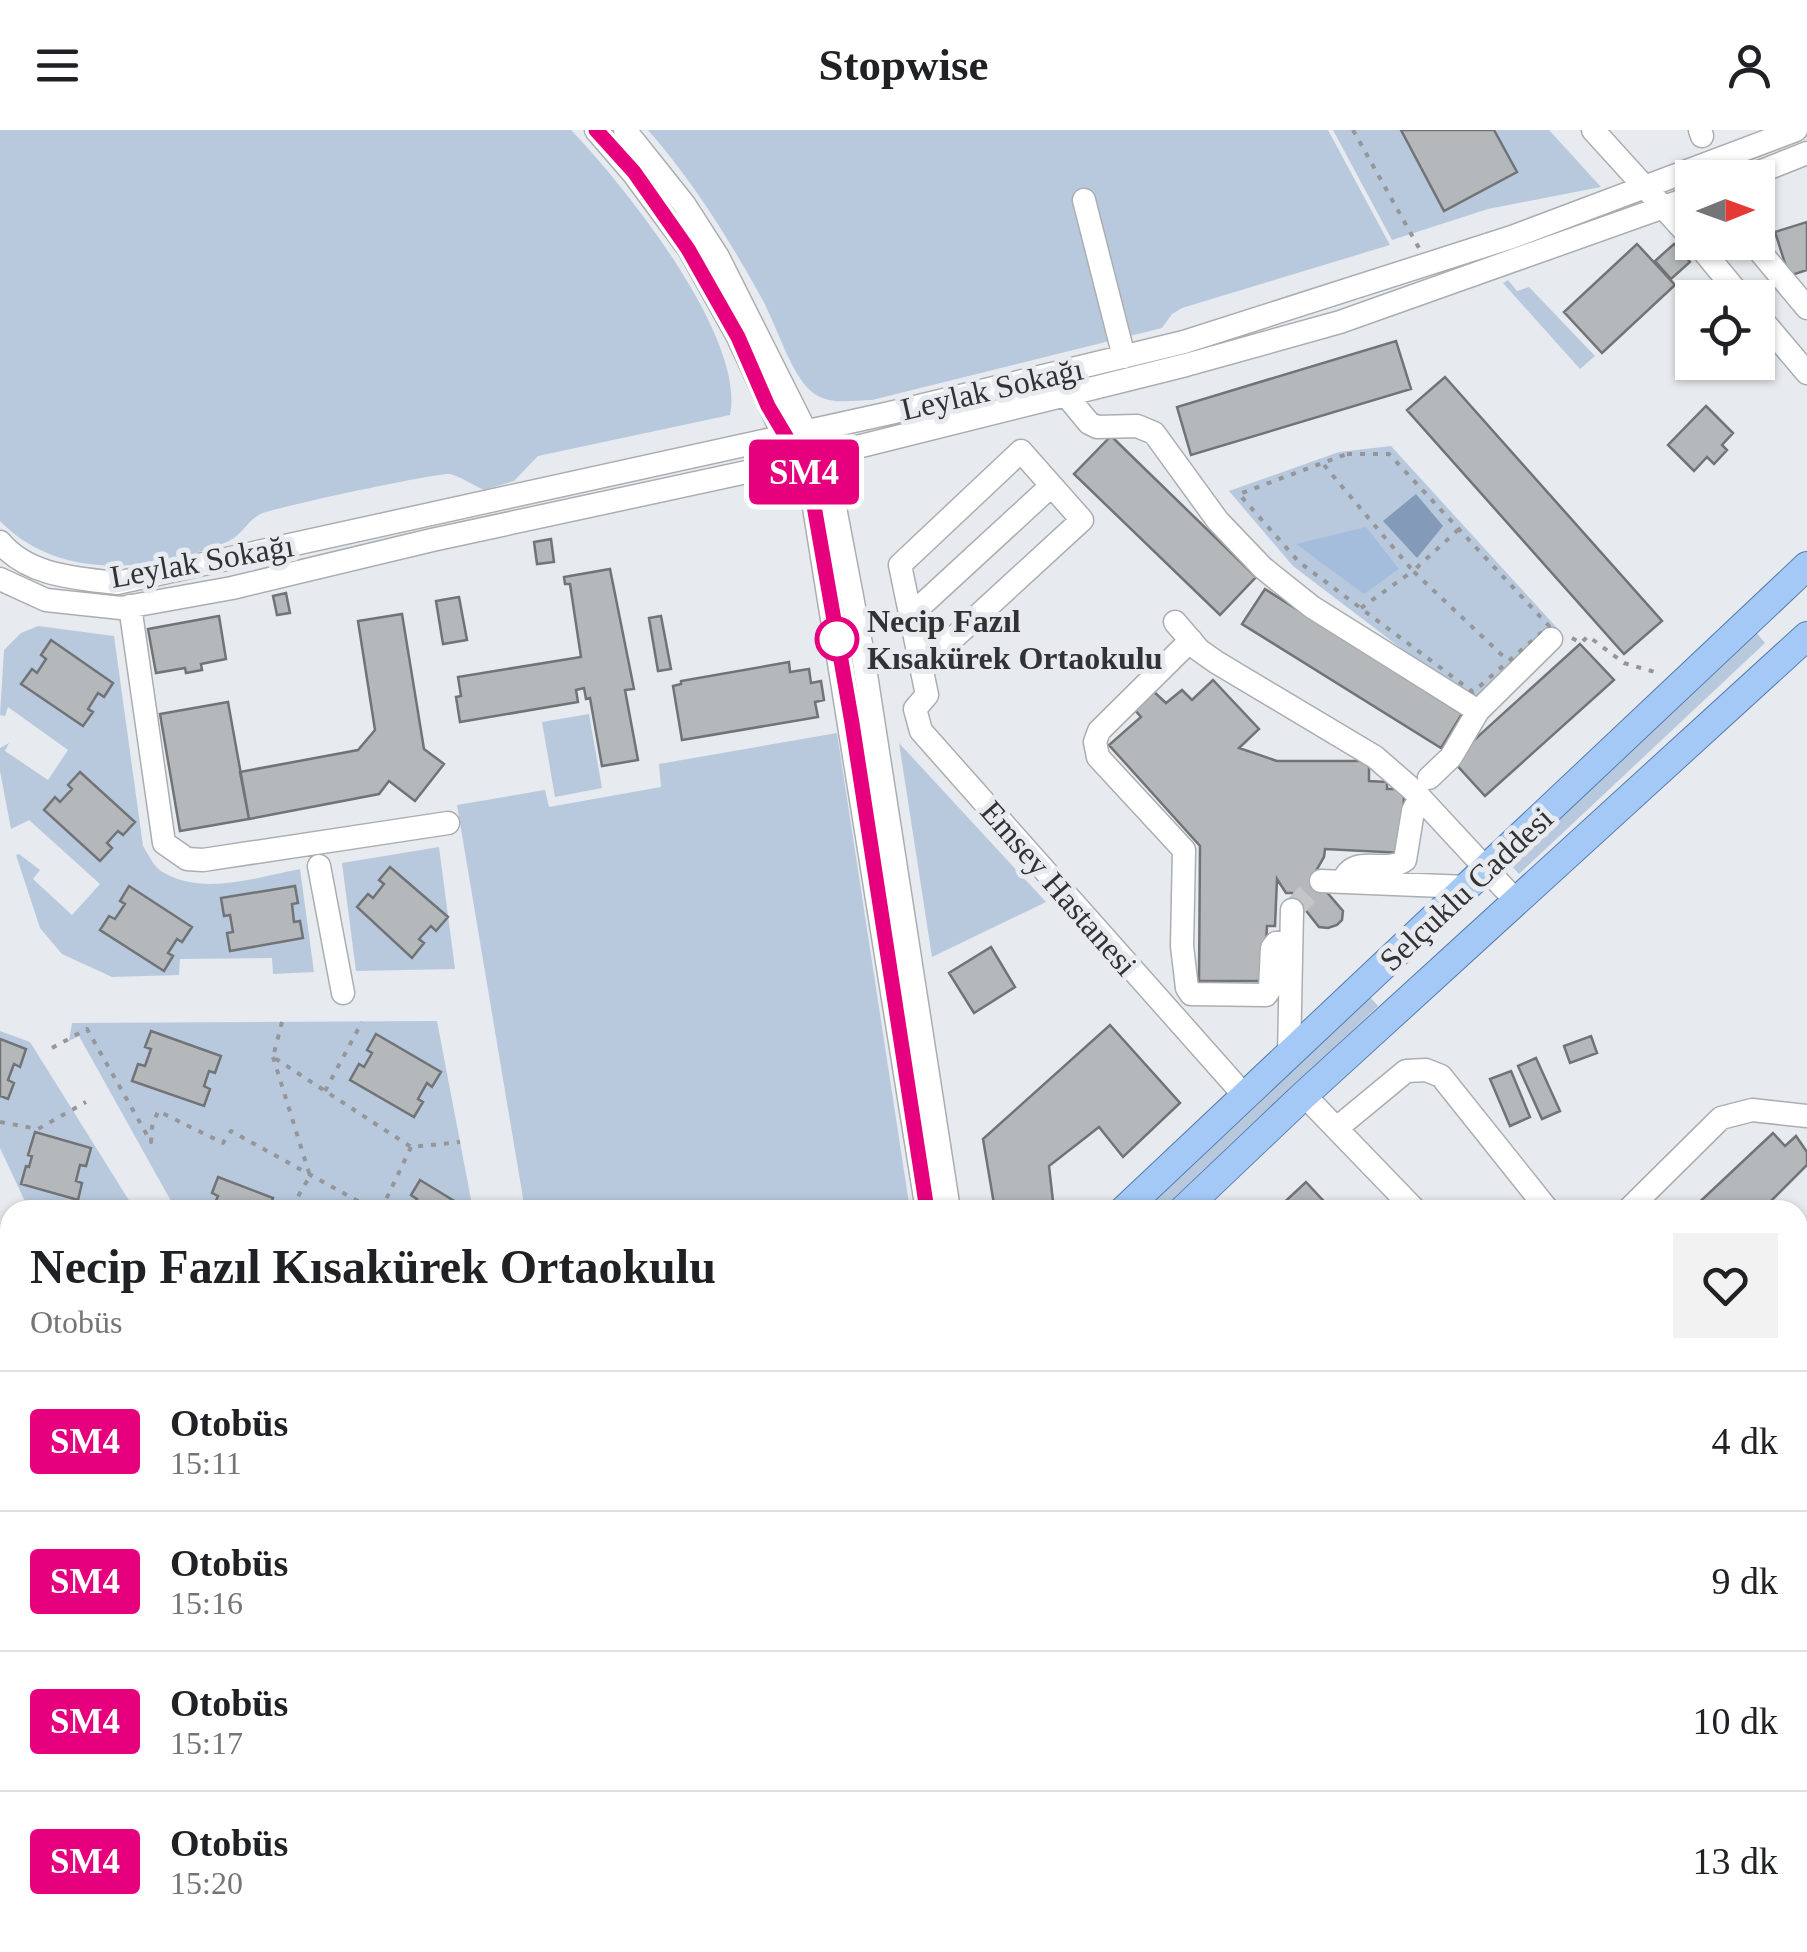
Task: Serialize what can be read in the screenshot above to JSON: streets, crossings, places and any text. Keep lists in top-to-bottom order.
{
  "streets": {
    "main road": ["Selçuklu Caddesi"],
    "street": ["Leylak Sokağı", "Emsey Hastanesi"]
  },
  "crossings": [
    ["Emsey Hastanesi", "Selçuklu Caddesi"]
  ],
  "places": ["Necip Fazıl Kısakürek Ortaokulu"],
  "lines": ["bus line SM4"],
  "north": "right",
  "page": {
    "header": "Stopwise",
    "on_map": "SM4",
    "heading": ["Necip Fazıl Kısakürek Ortaokulu", "Otobüs"],
    "list": [
      {
        "mark": "SM4",
        "name": "Otobüs",
        "note": "15:11",
        "value": "4 dk"
      },
      {
        "mark": "SM4",
        "name": "Otobüs",
        "note": "15:16",
        "value": "9 dk"
      },
      {
        "mark": "SM4",
        "name": "Otobüs",
        "note": "15:17",
        "value": "10 dk"
      },
      {
        "mark": "SM4",
        "name": "Otobüs",
        "note": "15:20",
        "value": "13 dk"
      }
    ]
  }
}
